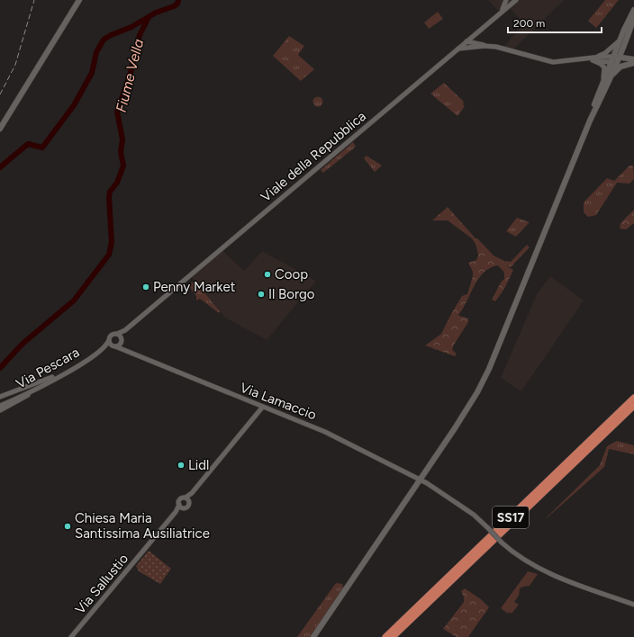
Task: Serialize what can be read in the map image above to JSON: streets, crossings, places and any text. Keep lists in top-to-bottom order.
{
  "streets": {
    "highway": ["SS17"],
    "street": [
      "Viale della Repubblica",
      "Via Pescara",
      "Via Lamaccio",
      "Via Sallustio"
    ]
  },
  "crossings": [
    ["Viale della Repubblica", "Via Pescara"],
    ["Viale della Repubblica", "Via Lamaccio"],
    ["Via Pescara", "Via Lamaccio"]
  ],
  "water": ["Fiume Vella"],
  "places": [
    "Coop",
    "Penny Market",
    "Il Borgo",
    "Lidl",
    "Chiesa Maria Santissima Ausiliatrice"
  ],
  "scale_bar": "200 m"
}
